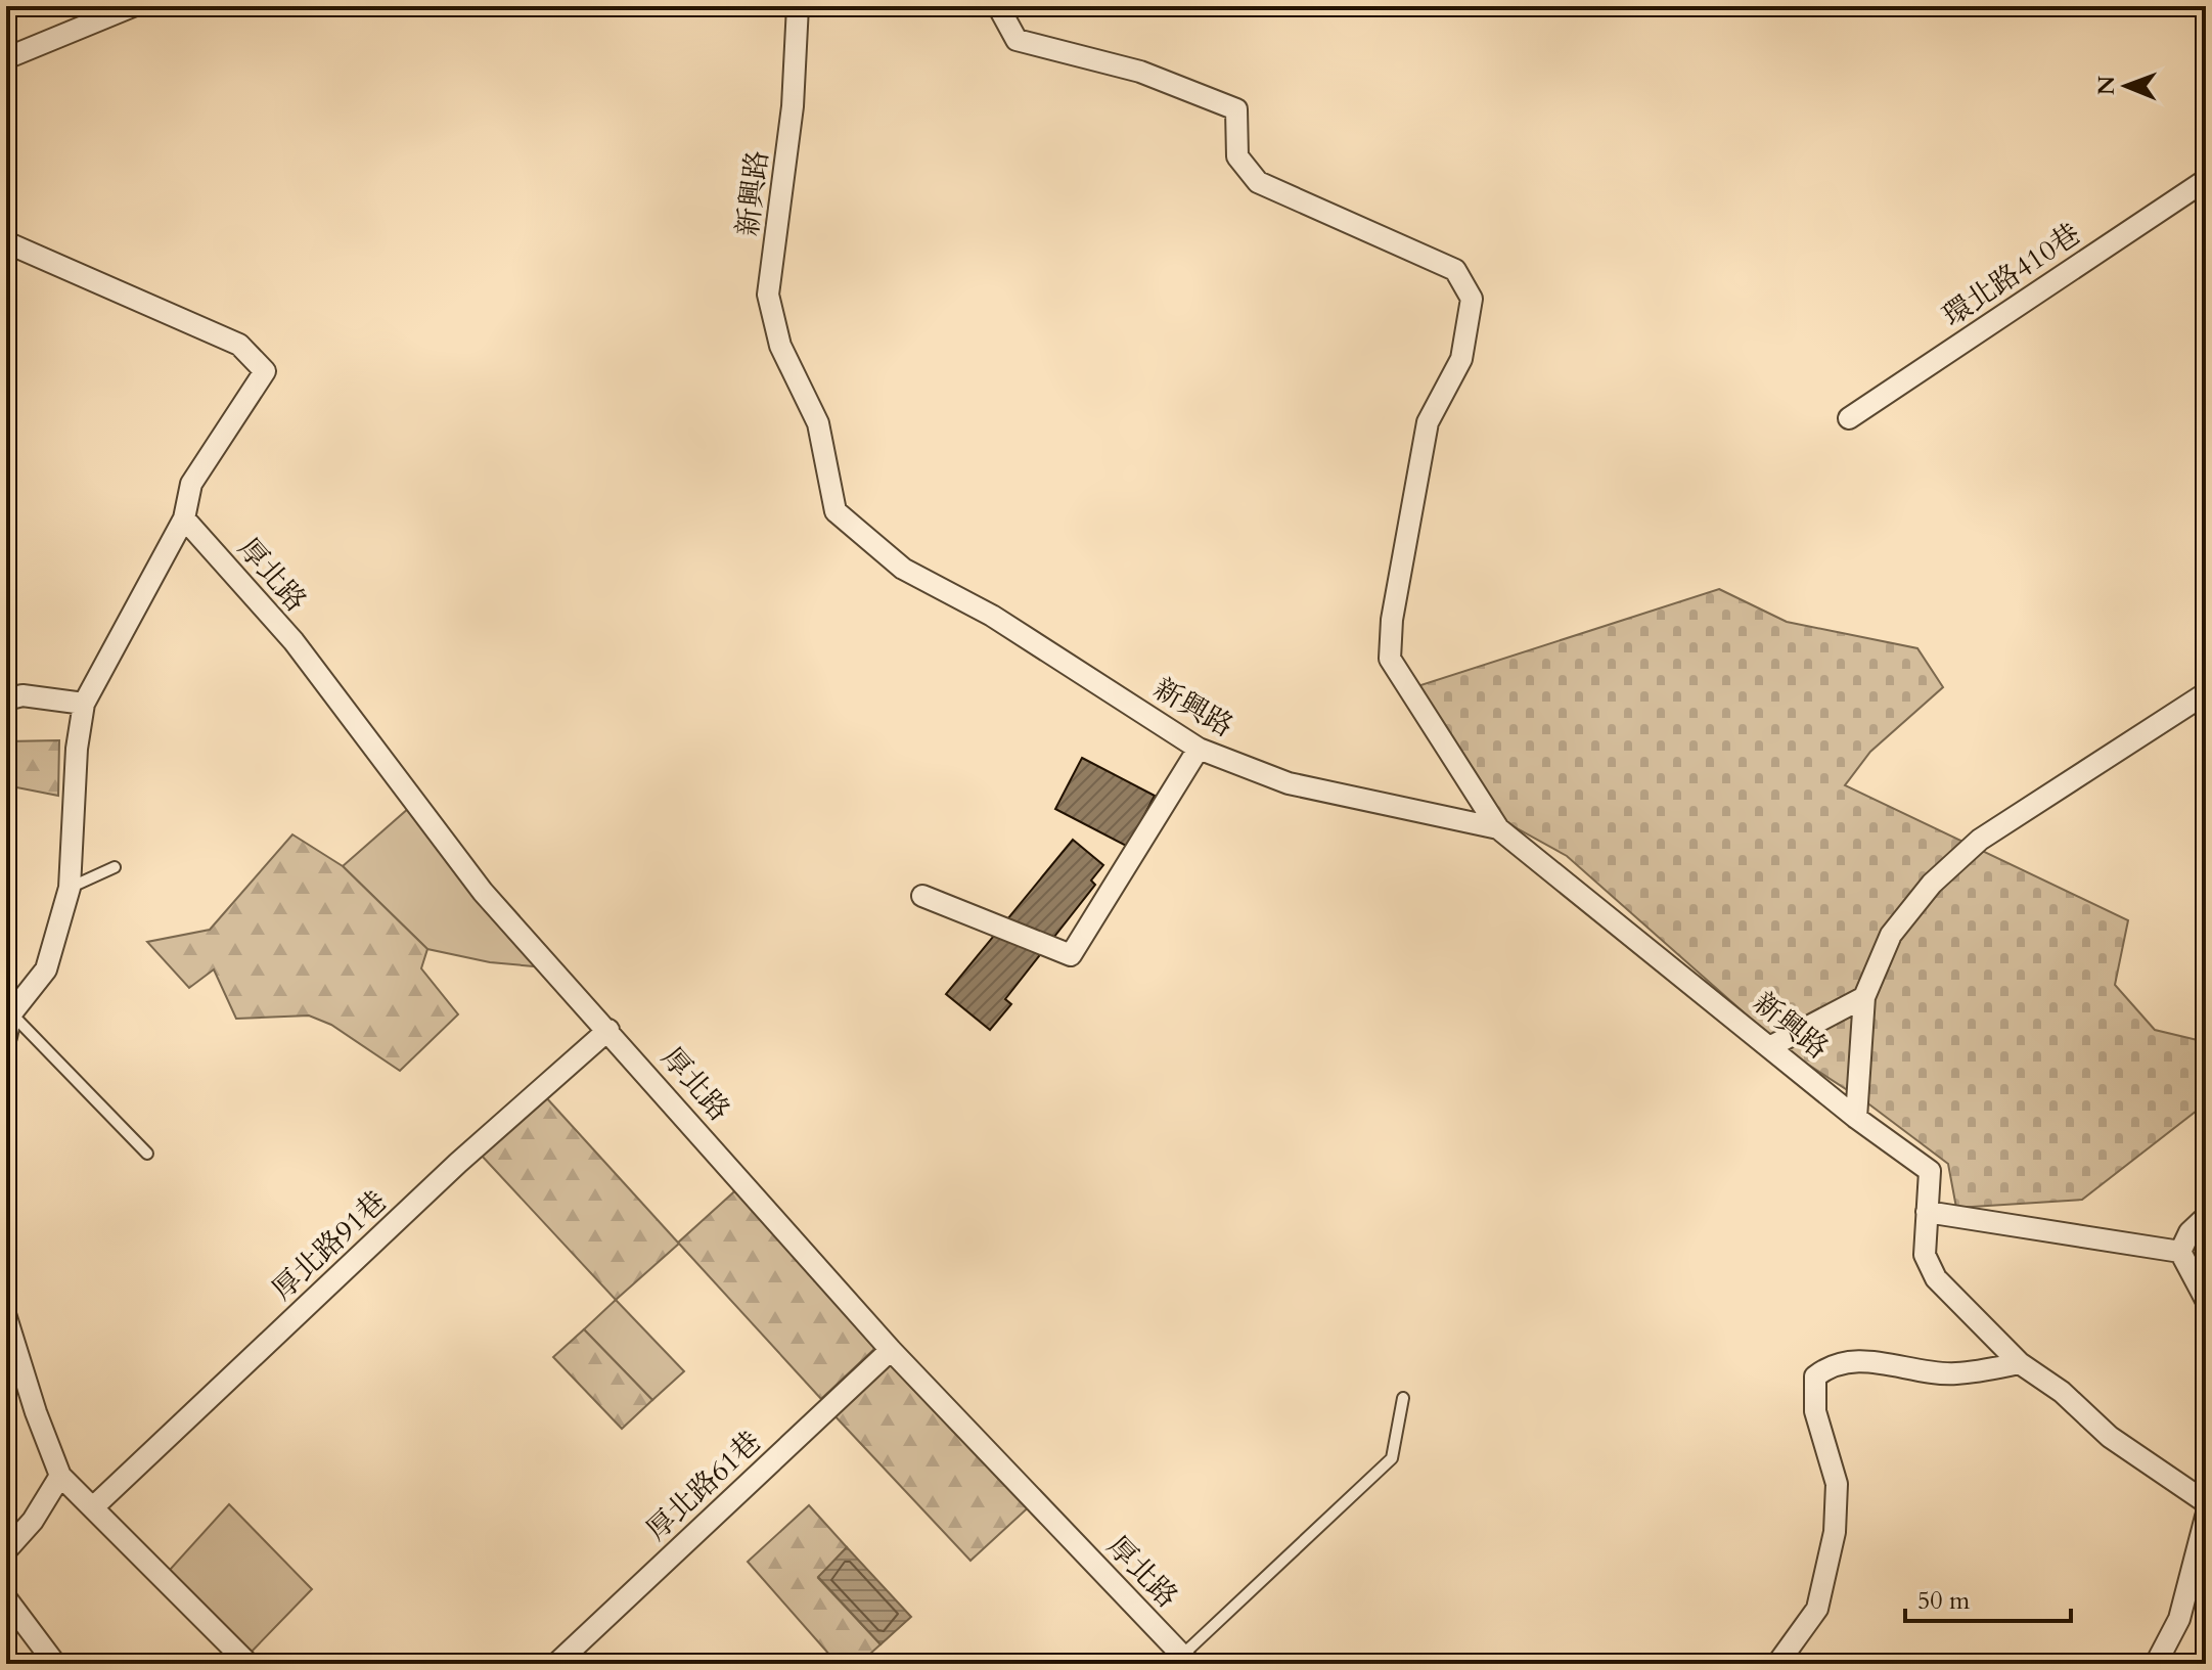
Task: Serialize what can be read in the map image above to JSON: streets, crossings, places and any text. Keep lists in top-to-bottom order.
{
  "streets": {
    "street": [
      "新興路",
      "環北路410巷",
      "厚北路",
      "厚北路91巷",
      "厚北路61巷"
    ]
  },
  "crossings": [
    ["厚北路", "厚北路91巷"],
    ["厚北路", "厚北路61巷"]
  ],
  "scale_bar": "50 m",
  "north": "left"
}
